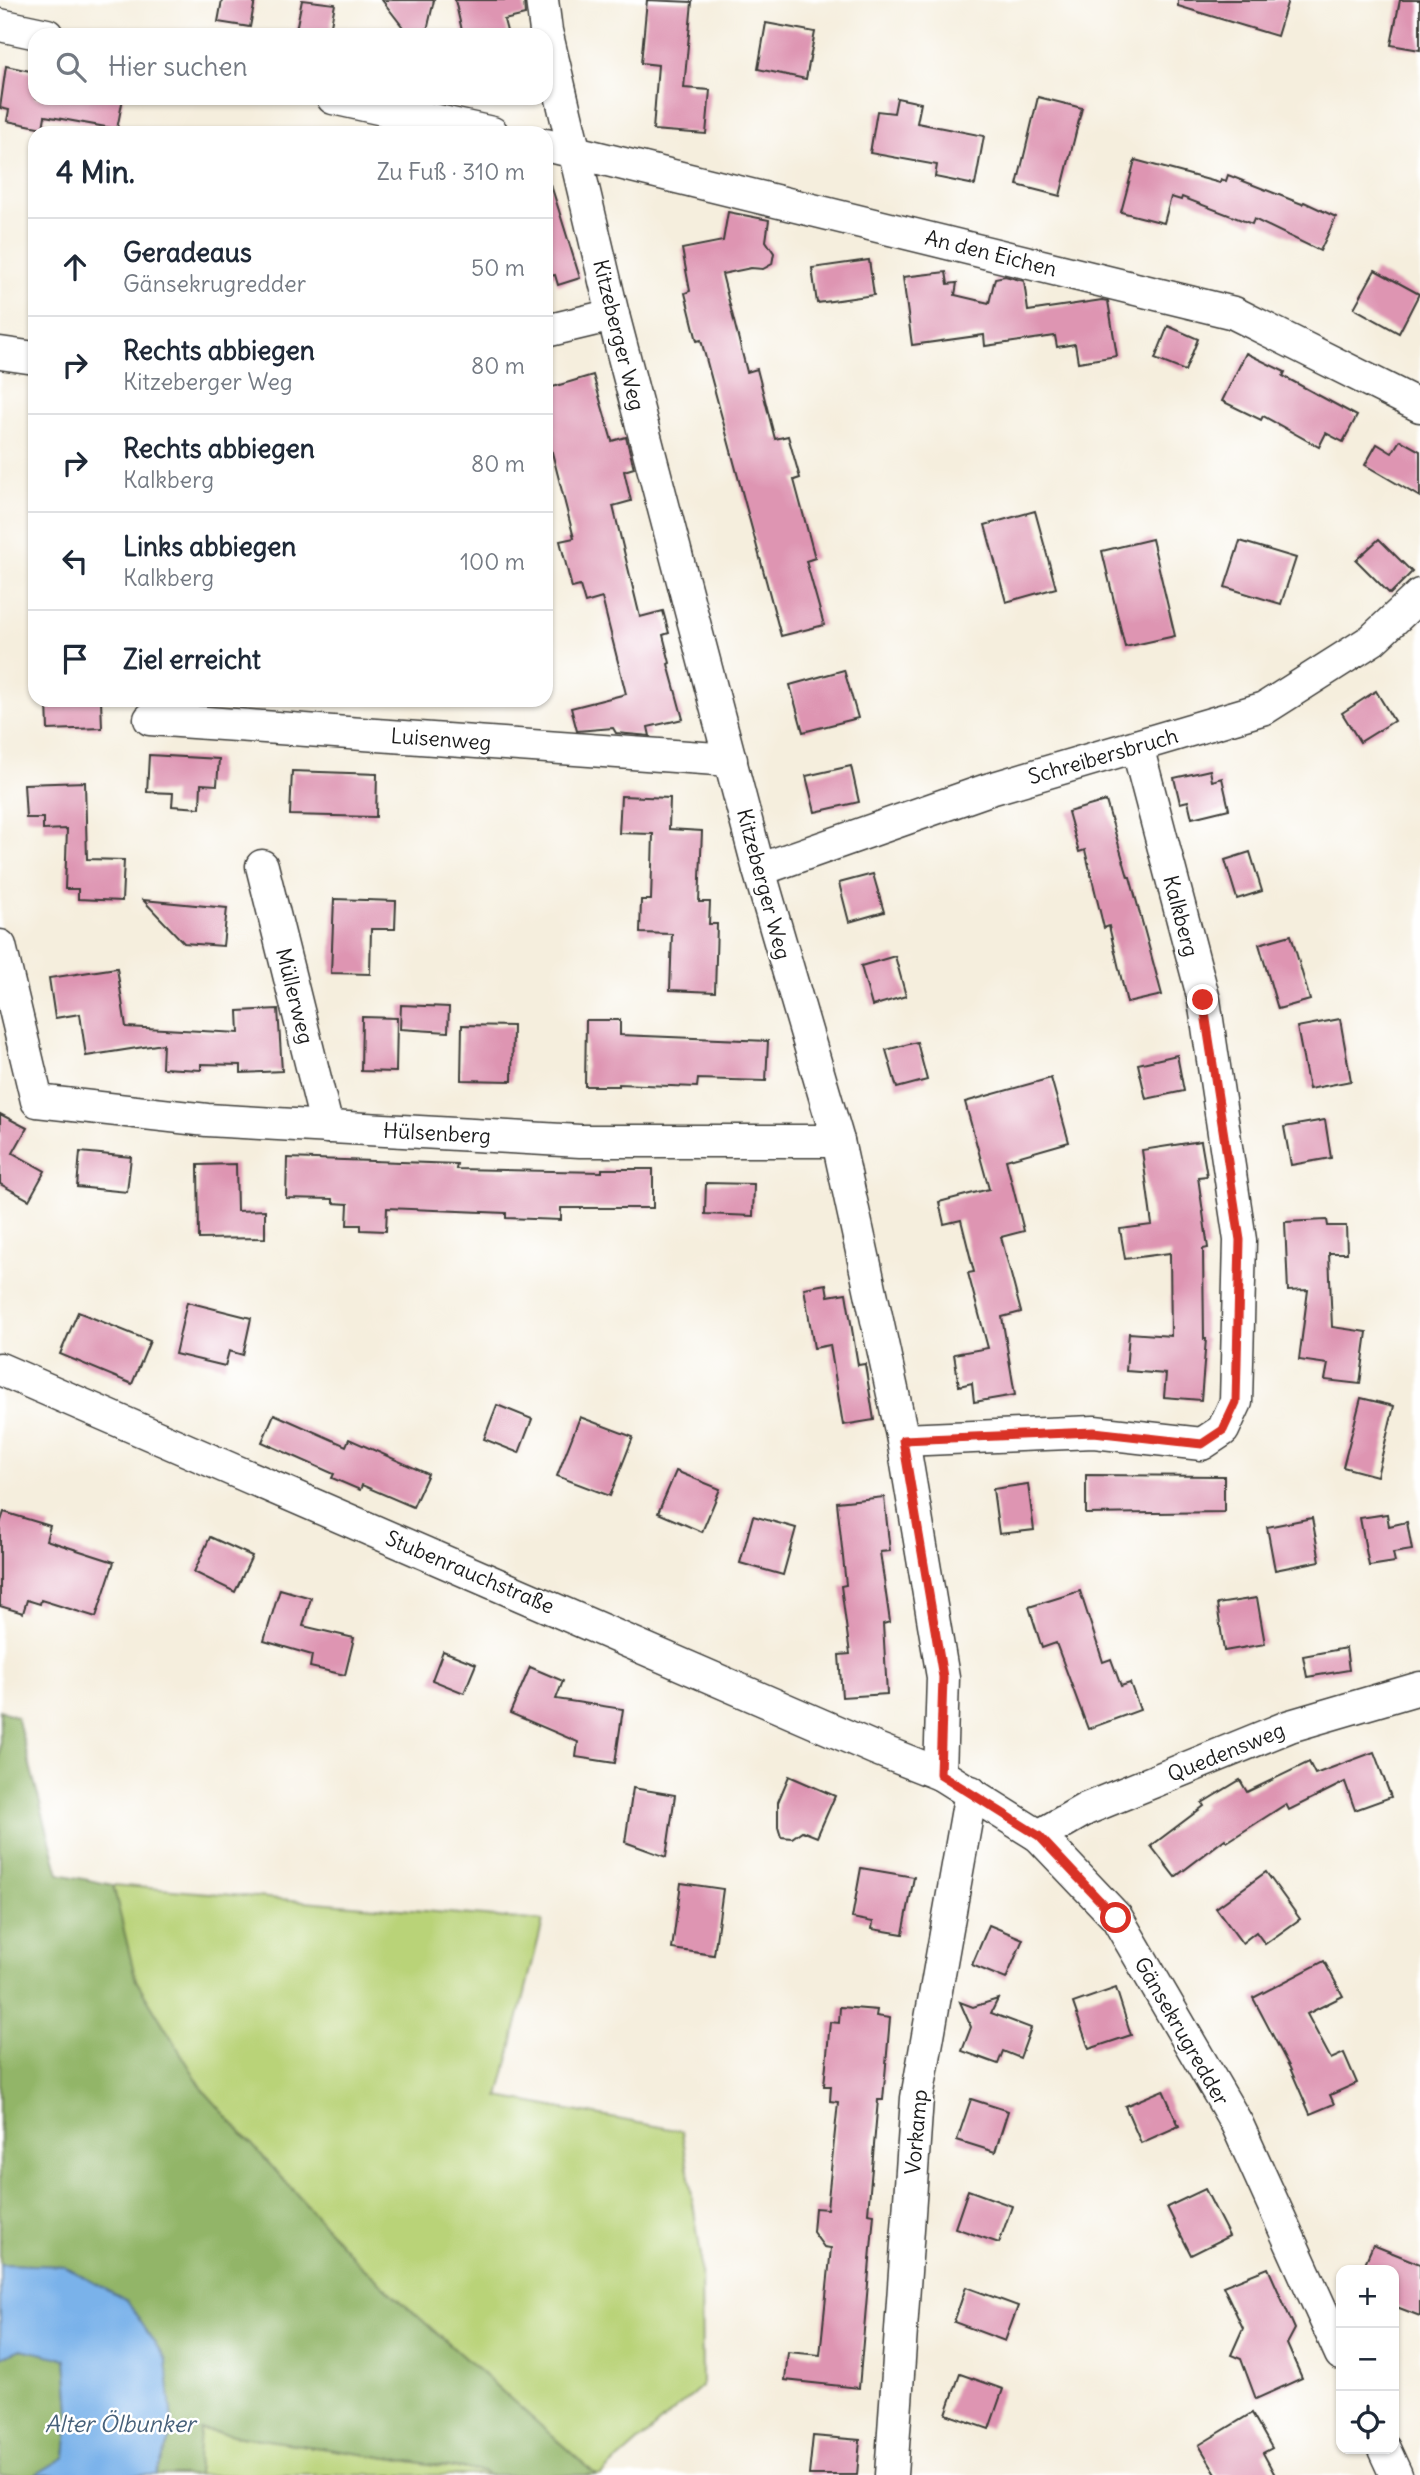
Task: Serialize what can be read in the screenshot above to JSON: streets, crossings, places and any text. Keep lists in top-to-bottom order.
{
  "streets": {
    "street": [
      "An den Eichen",
      "Kitzeberger Weg",
      "Luisenweg",
      "Schreibersbruch",
      "Kalkberg",
      "Müllerweg",
      "Hülsenberg",
      "Stubenrauchstraße",
      "Quedensweg",
      "Gänsekrugredder",
      "Vorkamp"
    ]
  },
  "crossings": [
    ["An den Eichen", "Kitzeberger Weg"],
    ["Kitzeberger Weg", "Luisenweg"],
    ["Kitzeberger Weg", "Schreibersbruch"],
    ["Kitzeberger Weg", "Kalkberg"],
    ["Kitzeberger Weg", "Hülsenberg"],
    ["Kitzeberger Weg", "Stubenrauchstraße"],
    ["Kitzeberger Weg", "Gänsekrugredder"],
    ["Schreibersbruch", "Kalkberg"],
    ["Müllerweg", "Hülsenberg"],
    ["Stubenrauchstraße", "Gänsekrugredder"],
    ["Quedensweg", "Gänsekrugredder"],
    ["Gänsekrugredder", "Vorkamp"]
  ],
  "water": ["Alter Ölbunker"],
  "page": {
    "search": "Hier suchen",
    "heading": ["4 Min.", "Zu Fuß · 310 m"],
    "list": [
      ["Geradeaus", "Gänsekrugredder", "50 m"],
      ["Rechts abbiegen", "Kitzeberger Weg", "80 m"],
      ["Rechts abbiegen", "Kalkberg", "80 m"],
      ["Links abbiegen", "Kalkberg", "100 m"],
      "Ziel erreicht"
    ],
    "map_buttons": ["+", "−"]
  }
}
